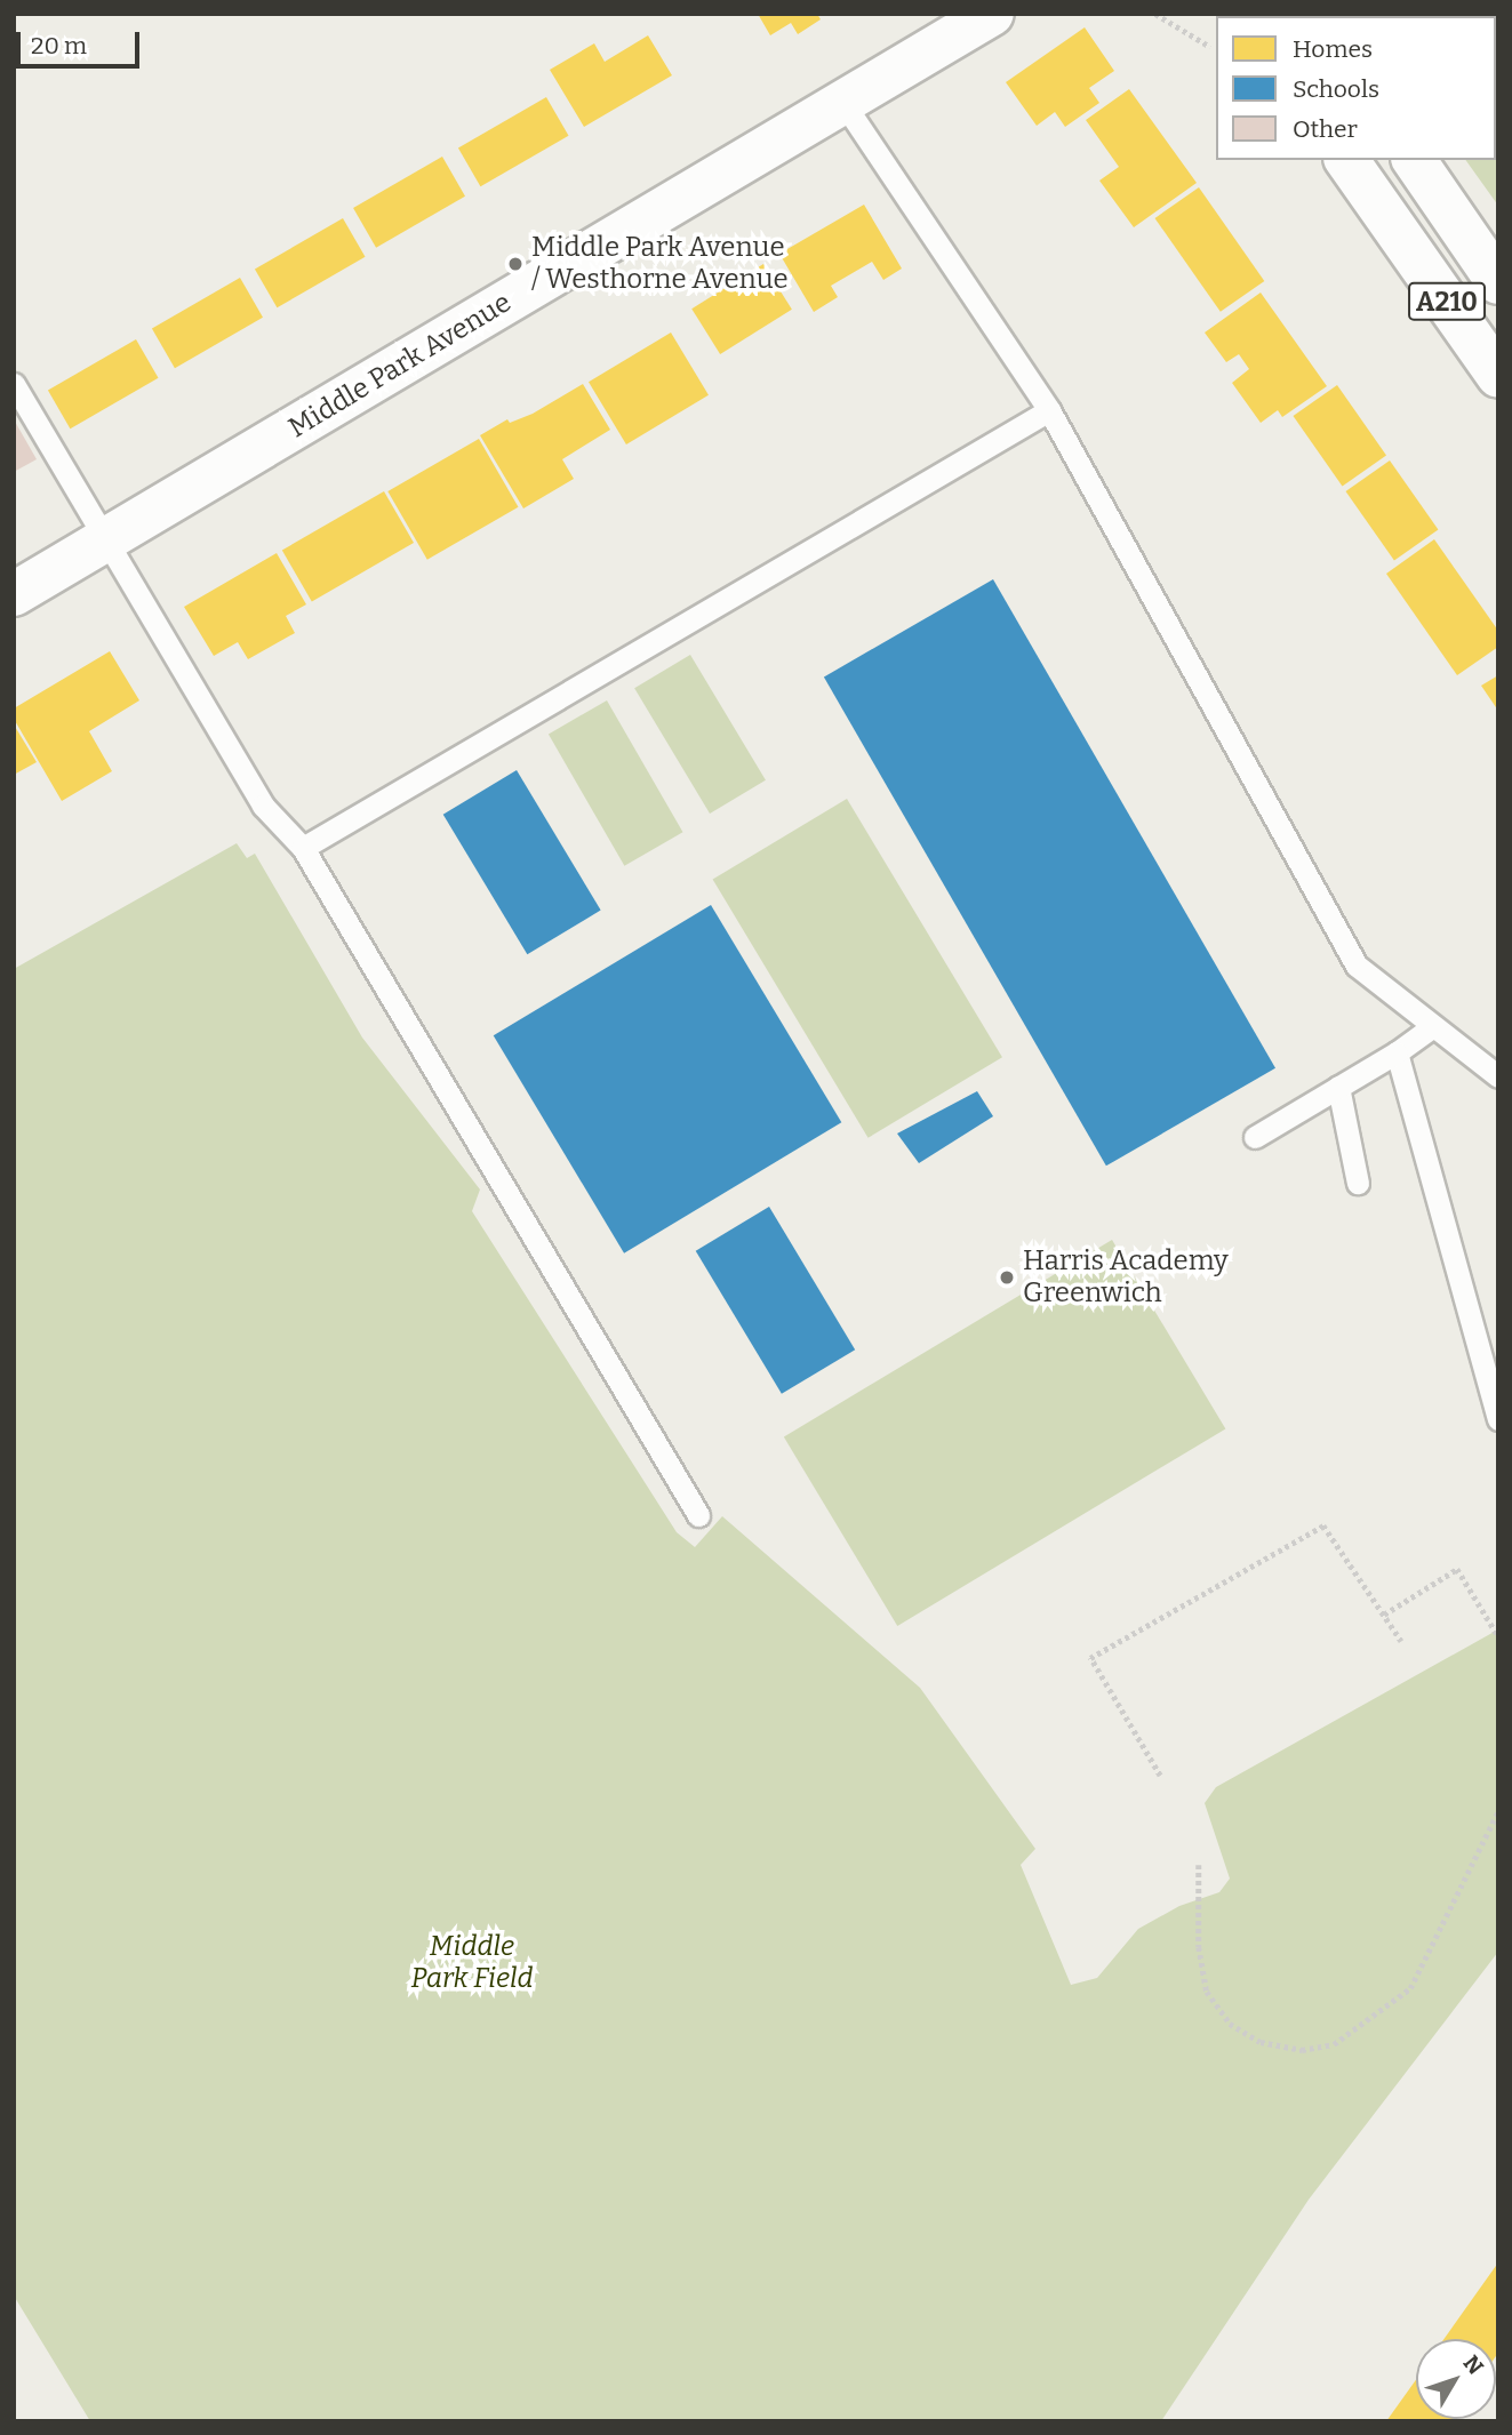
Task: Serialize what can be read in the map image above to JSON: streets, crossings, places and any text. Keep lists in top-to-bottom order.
{
  "streets": {
    "street": ["A210", "Middle Park Avenue"]
  },
  "parks": ["Middle Park Field"],
  "places": ["Middle Park Avenue / Westhorne Avenue", "Harris Academy Greenwich"],
  "legend": ["Homes", "Schools", "Other"],
  "scale_bar": "20 m",
  "north": "top right"
}
